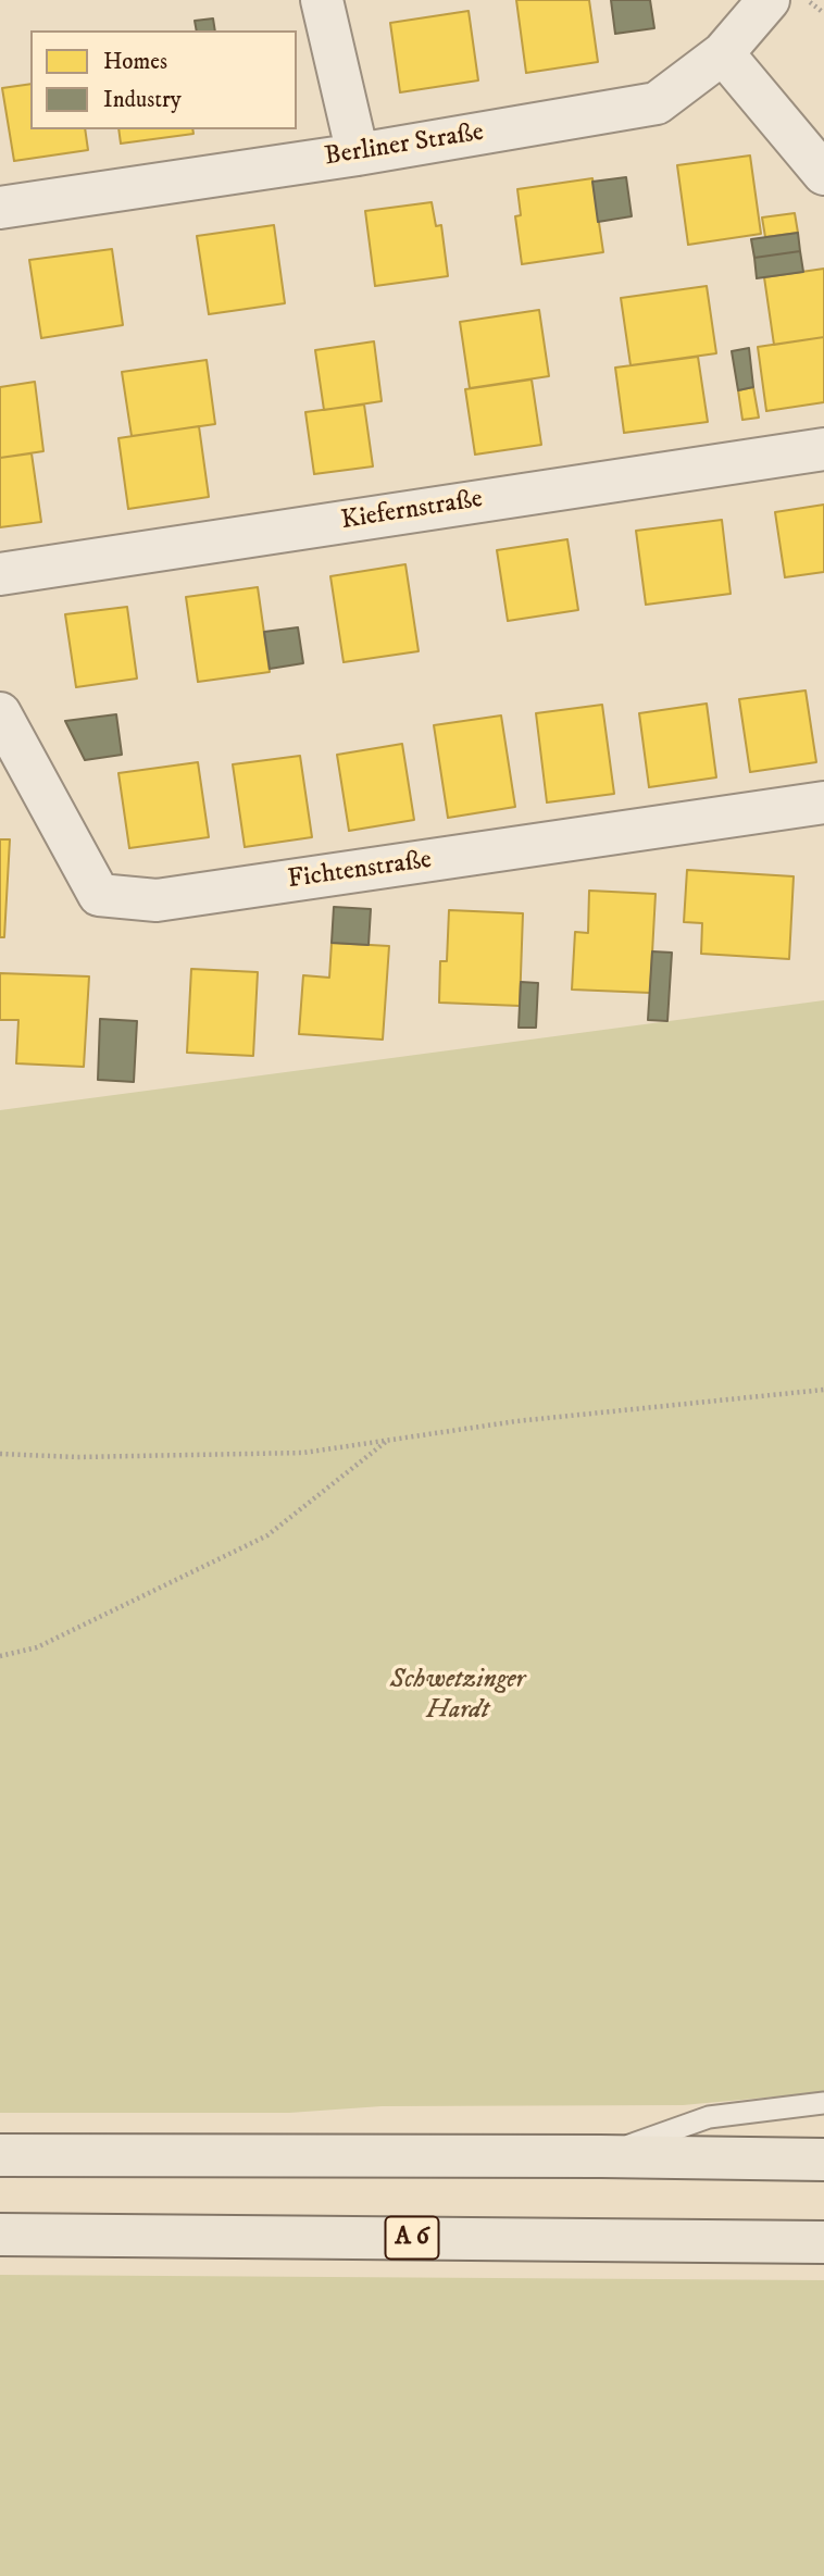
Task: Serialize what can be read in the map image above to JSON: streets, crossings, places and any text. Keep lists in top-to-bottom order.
{
  "streets": {
    "highway": ["A 6"],
    "street": ["Berliner Straße", "Kiefernstraße", "Fichtenstraße"]
  },
  "parks": ["Schwetzinger Hardt"],
  "legend": ["Homes", "Industry"]
}
